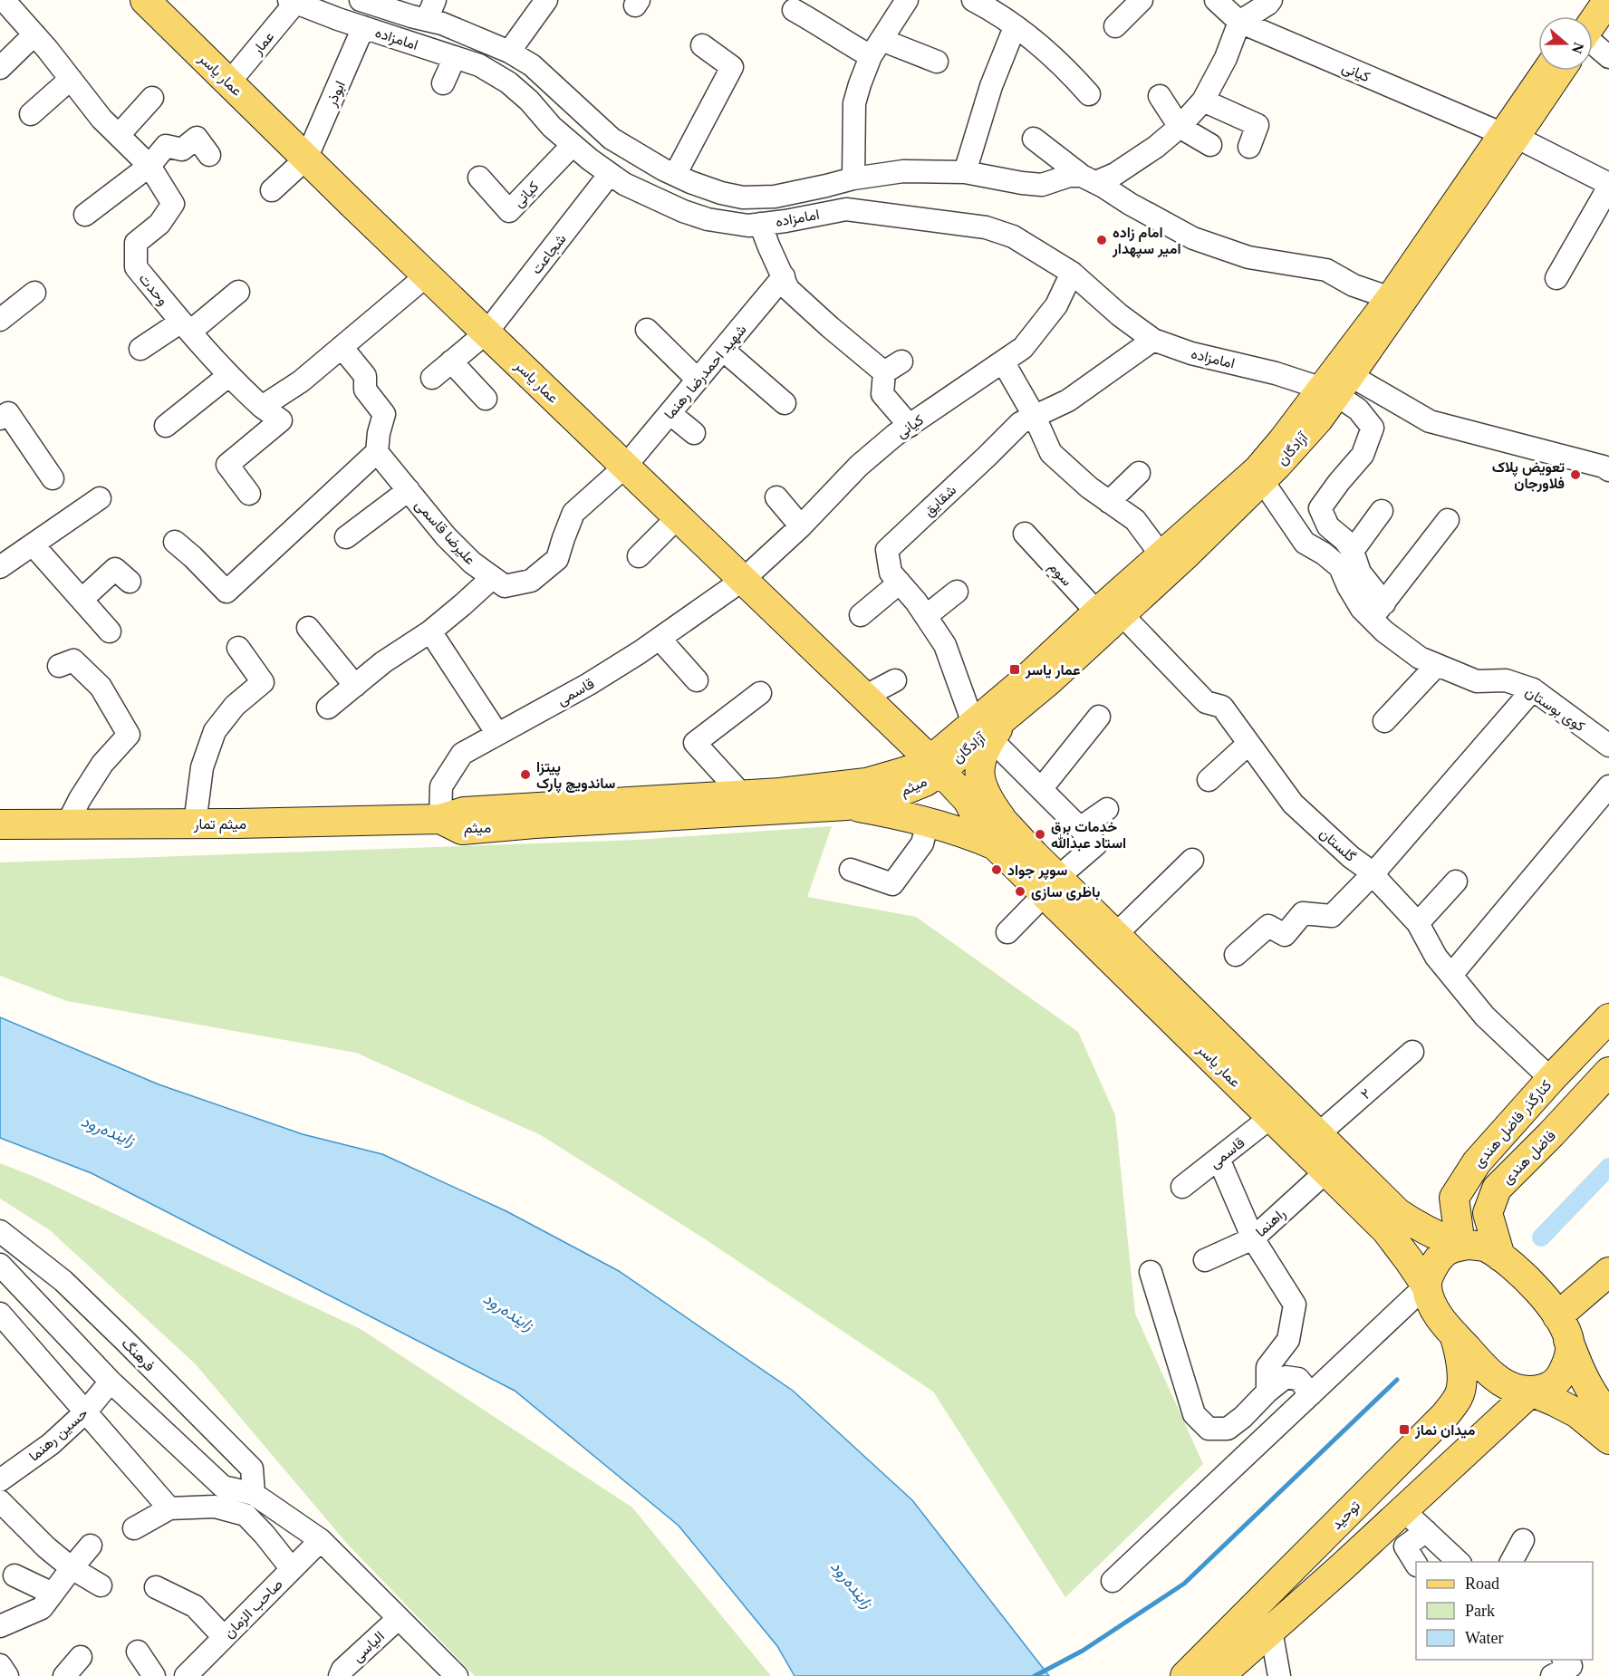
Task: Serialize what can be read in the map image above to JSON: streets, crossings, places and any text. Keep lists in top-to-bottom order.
{
  "streets": {
    "main road": [
      "عمار یاسر",
      "آزادگان",
      "میثم",
      "میثم تمار",
      "کنارگذر فاضل هندی",
      "فاضل هندی",
      "توحید"
    ],
    "street": [
      "امامزاده",
      "عمار",
      "کیانی",
      "ابوذر",
      "شجاعت",
      "وحدت",
      "شهید احمدرضا رهنما",
      "شقایق",
      "علیرضا قاسمی",
      "سوم",
      "قاسمی",
      "کوی بوستان",
      "گلستان",
      "۲",
      "راهنما",
      "فرهنگ",
      "حسین رهنما",
      "صاحب الزمان",
      "الیاسی"
    ]
  },
  "crossings": [
    ["امامزاده", "عمار"],
    ["امامزاده", "کیانی"],
    ["امامزاده", "ابوذر"],
    ["امامزاده", "شجاعت"],
    ["امامزاده", "آزادگان"],
    ["امامزاده", "شقایق"],
    ["عمار", "عمار یاسر"],
    ["کیانی", "عمار یاسر"],
    ["کیانی", "آزادگان"],
    ["کیانی", "قاسمی"],
    ["عمار یاسر", "ابوذر"],
    ["عمار یاسر", "شجاعت"],
    ["عمار یاسر", "شهید احمدرضا رهنما"],
    ["عمار یاسر", "آزادگان"],
    ["عمار یاسر", "علیرضا قاسمی"],
    ["عمار یاسر", "قاسمی"],
    ["عمار یاسر", "میثم"],
    ["عمار یاسر", "۲"],
    ["عمار یاسر", "کنارگذر فاضل هندی"],
    ["عمار یاسر", "فاضل هندی"],
    ["عمار یاسر", "راهنما"],
    ["عمار یاسر", "توحید"],
    ["شهید احمدرضا رهنما", "علیرضا قاسمی"],
    ["آزادگان", "شقایق"],
    ["آزادگان", "سوم"],
    ["آزادگان", "کوی بوستان"],
    ["آزادگان", "میثم"],
    ["آزادگان", "گلستان"],
    ["سوم", "گلستان"],
    ["قاسمی", "میثم"],
    ["قاسمی", "میثم تمار"],
    ["میثم", "میثم تمار"],
    ["گلستان", "کنارگذر فاضل هندی"],
    ["کنارگذر فاضل هندی", "فاضل هندی"],
    ["کنارگذر فاضل هندی", "توحید"],
    ["فاضل هندی", "توحید"]
  ],
  "water": ["زاینده‌رود"],
  "places": {
    "other": [
      "امام زاده امیر سپهدار",
      "تعویض پلاک فلاورجان",
      "پیتزا ساندویچ پارک",
      "خدمات برق استاد عبدالله",
      "سوپر جواد",
      "باطری سازی"
    ],
    "transit": ["عمار یاسر", "میدان نماز"]
  },
  "legend": ["Road", "Park", "Water"],
  "north": "right"
}
